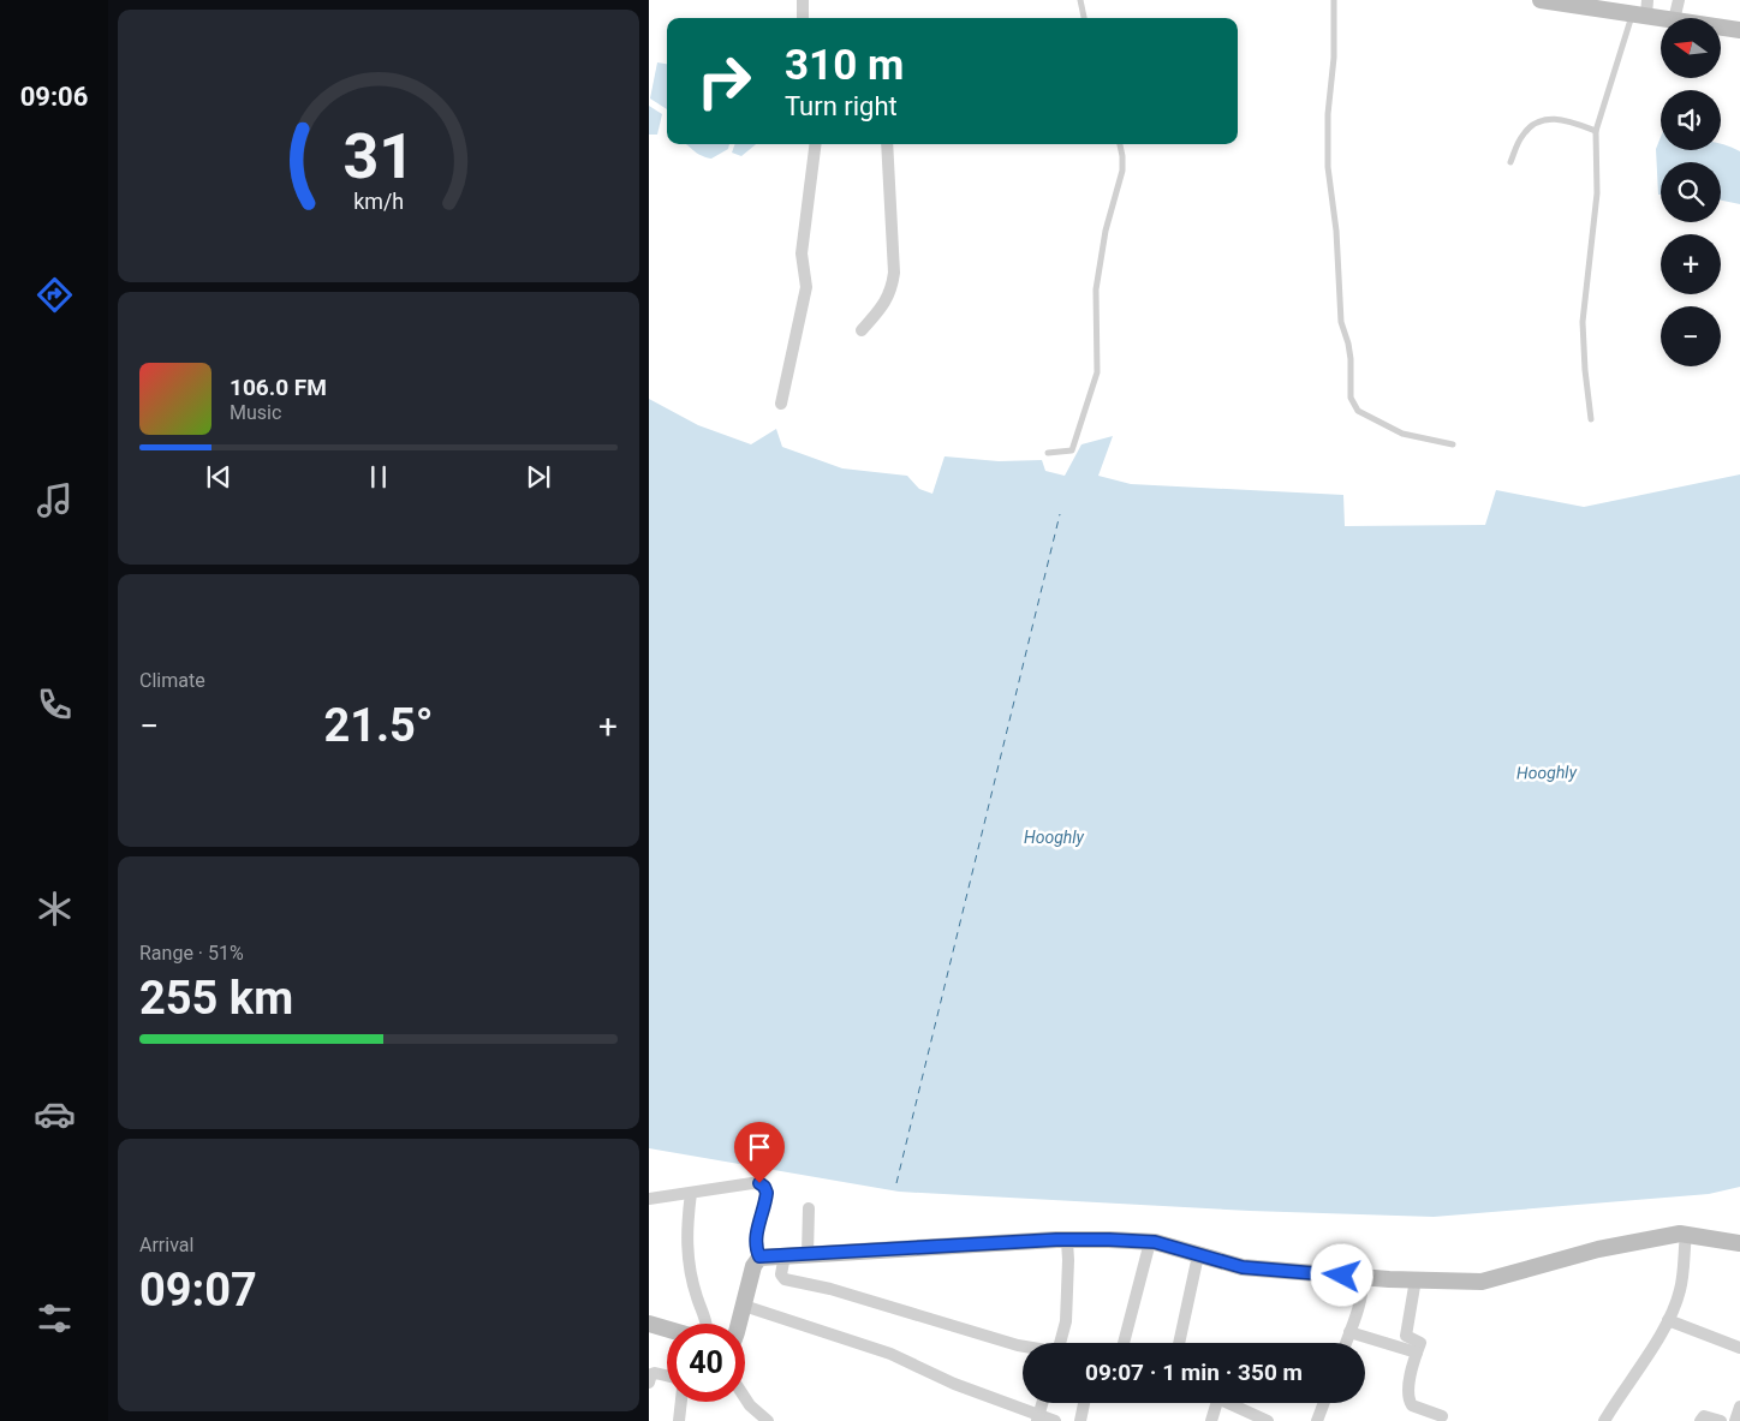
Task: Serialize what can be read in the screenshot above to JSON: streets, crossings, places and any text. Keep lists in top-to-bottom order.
{
  "water": ["Hooghly"],
  "north": "left",
  "page": {
    "tabs": "09:06",
    "map_buttons": ["+", "−"],
    "turn": ["310 m", "Turn right"],
    "song": ["106.0 FM", "Music"],
    "tile": [
      "Climate",
      ["Range · 51%", "255 km"],
      ["Arrival", "09:07"]
    ],
    "heat": ["−", "21.5°", "+"],
    "limit": "40",
    "trip": "09:07 · 1 min · 350 m",
    "gauge": ["31", "km/h"]
  }
}
